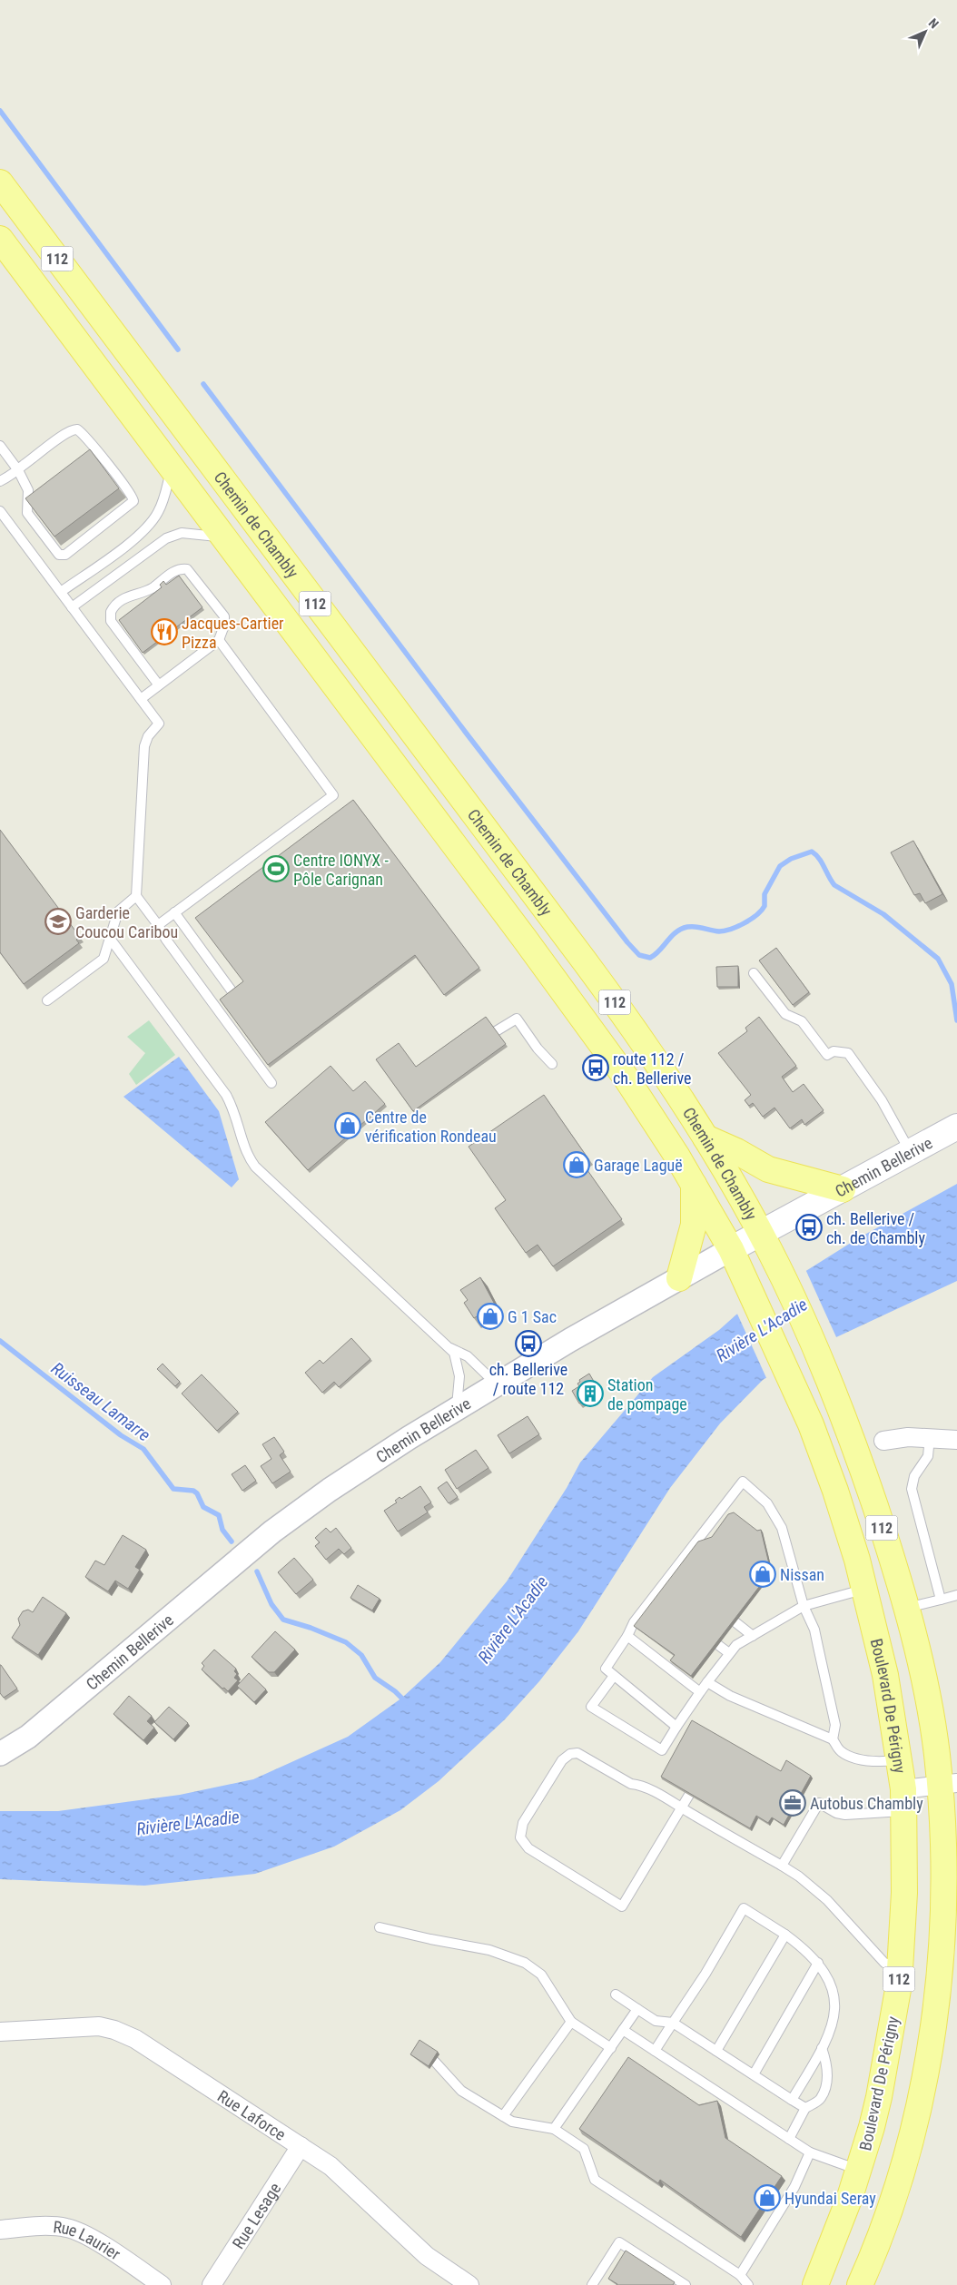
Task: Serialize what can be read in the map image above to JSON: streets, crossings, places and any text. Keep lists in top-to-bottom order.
{
  "streets": {
    "main road": [
      "112",
      "Chemin de Chambly",
      "Chemin Bellerive",
      "Boulevard De Périgny"
    ],
    "street": ["Rue Laforce", "Rue Lesage", "Rue Laurier"]
  },
  "crossings": [
    ["112", "Chemin de Chambly"],
    ["Chemin de Chambly", "Chemin Bellerive"],
    ["Chemin de Chambly", "Boulevard De Périgny"],
    ["Rue Laforce", "Rue Lesage"]
  ],
  "water": ["Rivière L'Acadie", "Ruisseau Lamarre"],
  "places": {
    "restaurant": ["Jacques-Cartier Pizza"],
    "sports": ["Centre IONYX - Pôle Carignan"],
    "school or university": ["Garderie Coucou Caribou"],
    "bus stop": ["route 112 / ch. Bellerive", "ch. Bellerive / ch. de Chambly", "ch. Bellerive / route 112"],
    "shop": [
      "Centre de vérification Rondeau",
      "Garage Laguë",
      "G 1 Sac",
      "Nissan",
      "Hyundai Seray"
    ],
    "building": ["Station de pompage"],
    "office": ["Autobus Chambly"]
  },
  "north": "top right"
}
